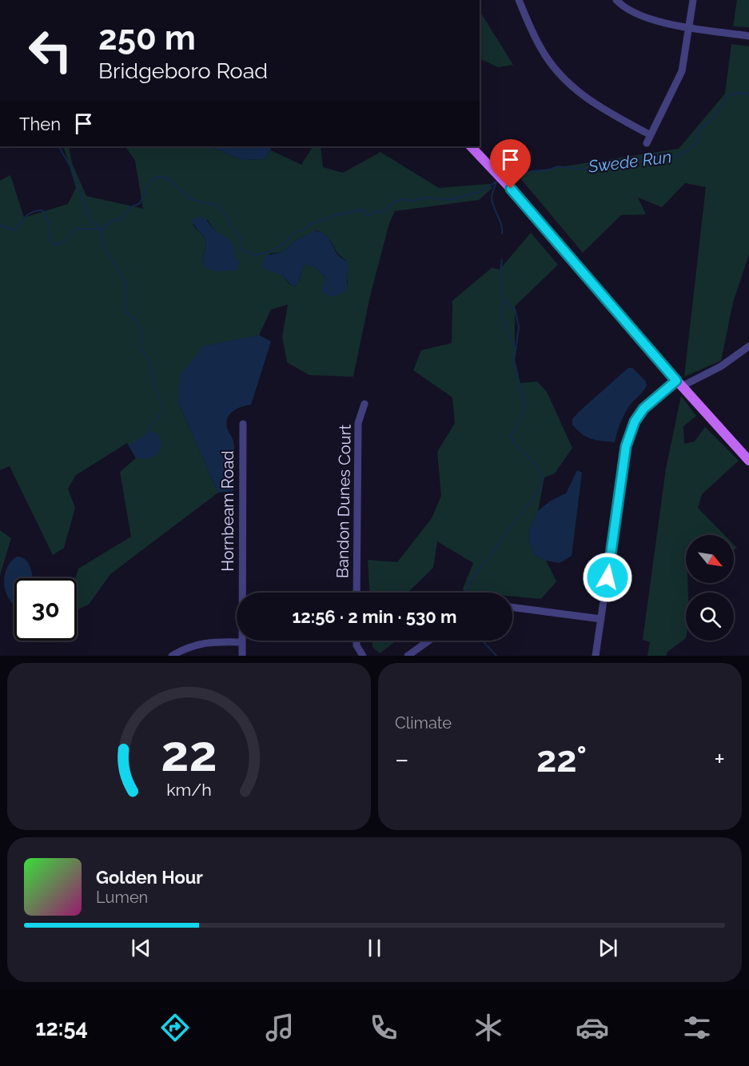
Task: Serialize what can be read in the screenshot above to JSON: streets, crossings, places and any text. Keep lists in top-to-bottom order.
{
  "streets": {
    "street": ["Bandon Dunes Court", "Hornbeam Road"]
  },
  "water": ["Swede Run"],
  "north": "bottom right",
  "page": {
    "turn": ["250 m", "Bridgeboro Road"],
    "then": "Then",
    "limit": "30",
    "trip": "12:56 · 2 min · 530 m",
    "tile": "Climate",
    "heat": ["−", "22°", "+"],
    "song": ["Golden Hour", "Lumen"],
    "tabs": "12:54",
    "gauge": ["22", "km/h"]
  }
}
